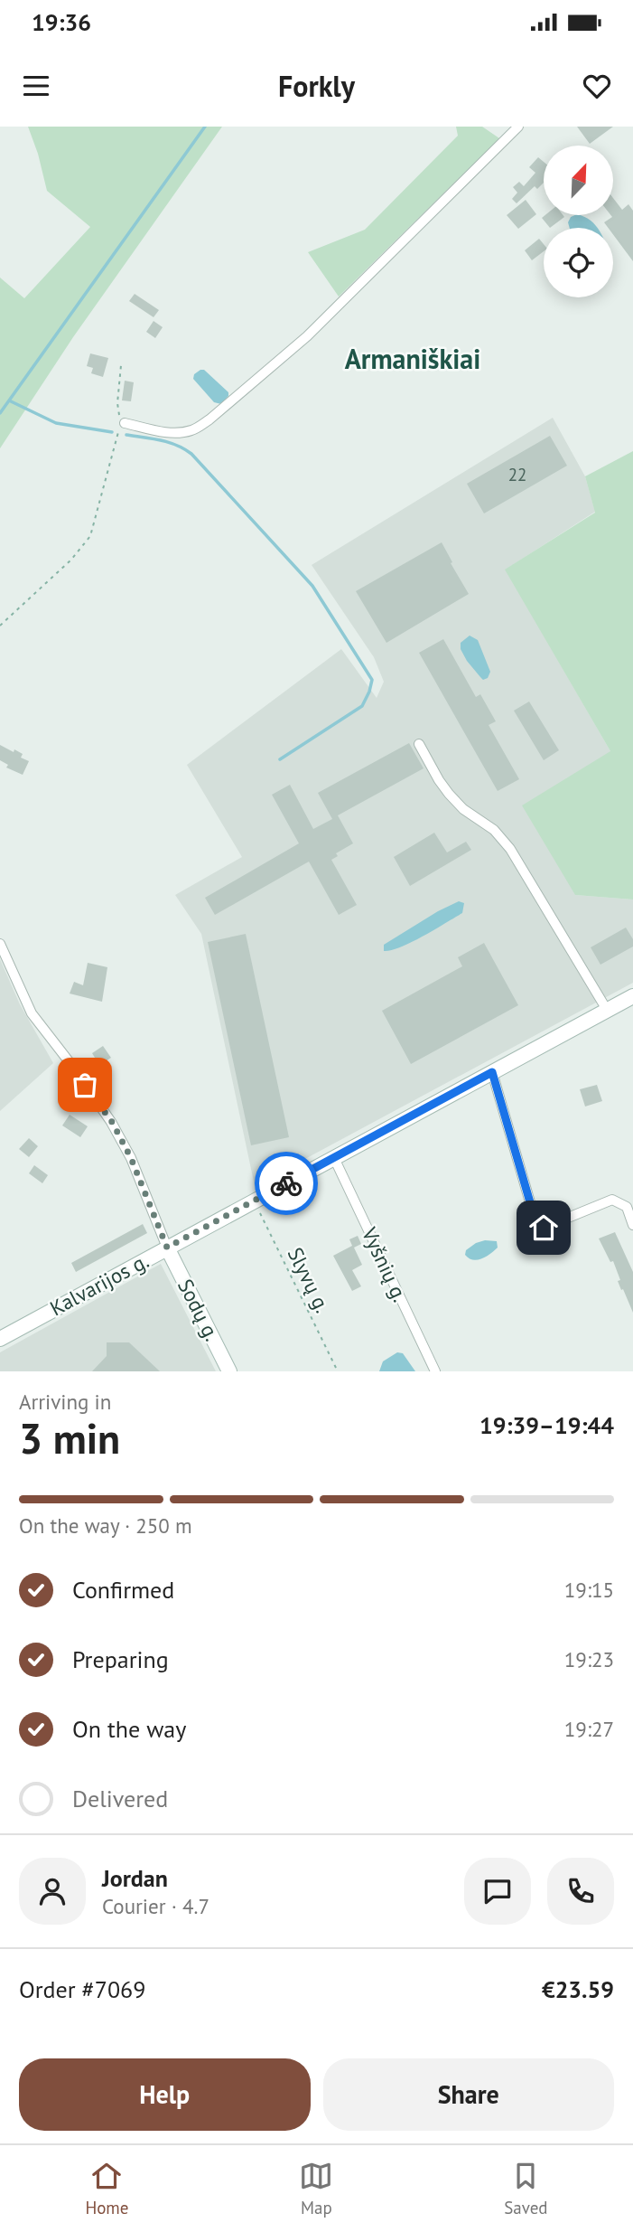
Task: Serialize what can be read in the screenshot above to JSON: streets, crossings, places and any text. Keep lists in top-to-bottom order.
{
  "streets": {
    "main road": ["Kalvarijos g.", "Sodų g."],
    "street": ["Vyšnių g."],
    "path": ["Slyvų g."]
  },
  "crossings": [
    ["Vyšnių g.", "Kalvarijos g."],
    ["Slyvų g.", "Kalvarijos g."],
    ["Kalvarijos g.", "Sodų g."]
  ],
  "districts": ["Armaniškiai"],
  "house_numbers": ["22"],
  "north": "top right",
  "page": {
    "status": "19:36",
    "header": "Forkly",
    "heading": ["3 min", "Arriving in", "19:39–19:44"],
    "panel": [
      "Jordan",
      "Courier · 4.7",
      "Order #7069",
      "€23.59"
    ],
    "bar": "On the way · 250 m",
    "list": [
      ["Confirmed", "19:15"],
      ["Preparing", "19:23"],
      ["On the way", "19:27"],
      "Delivered"
    ],
    "buttons": ["Help", "Share"],
    "tabs": ["Home", "Map", "Saved"]
  }
}
